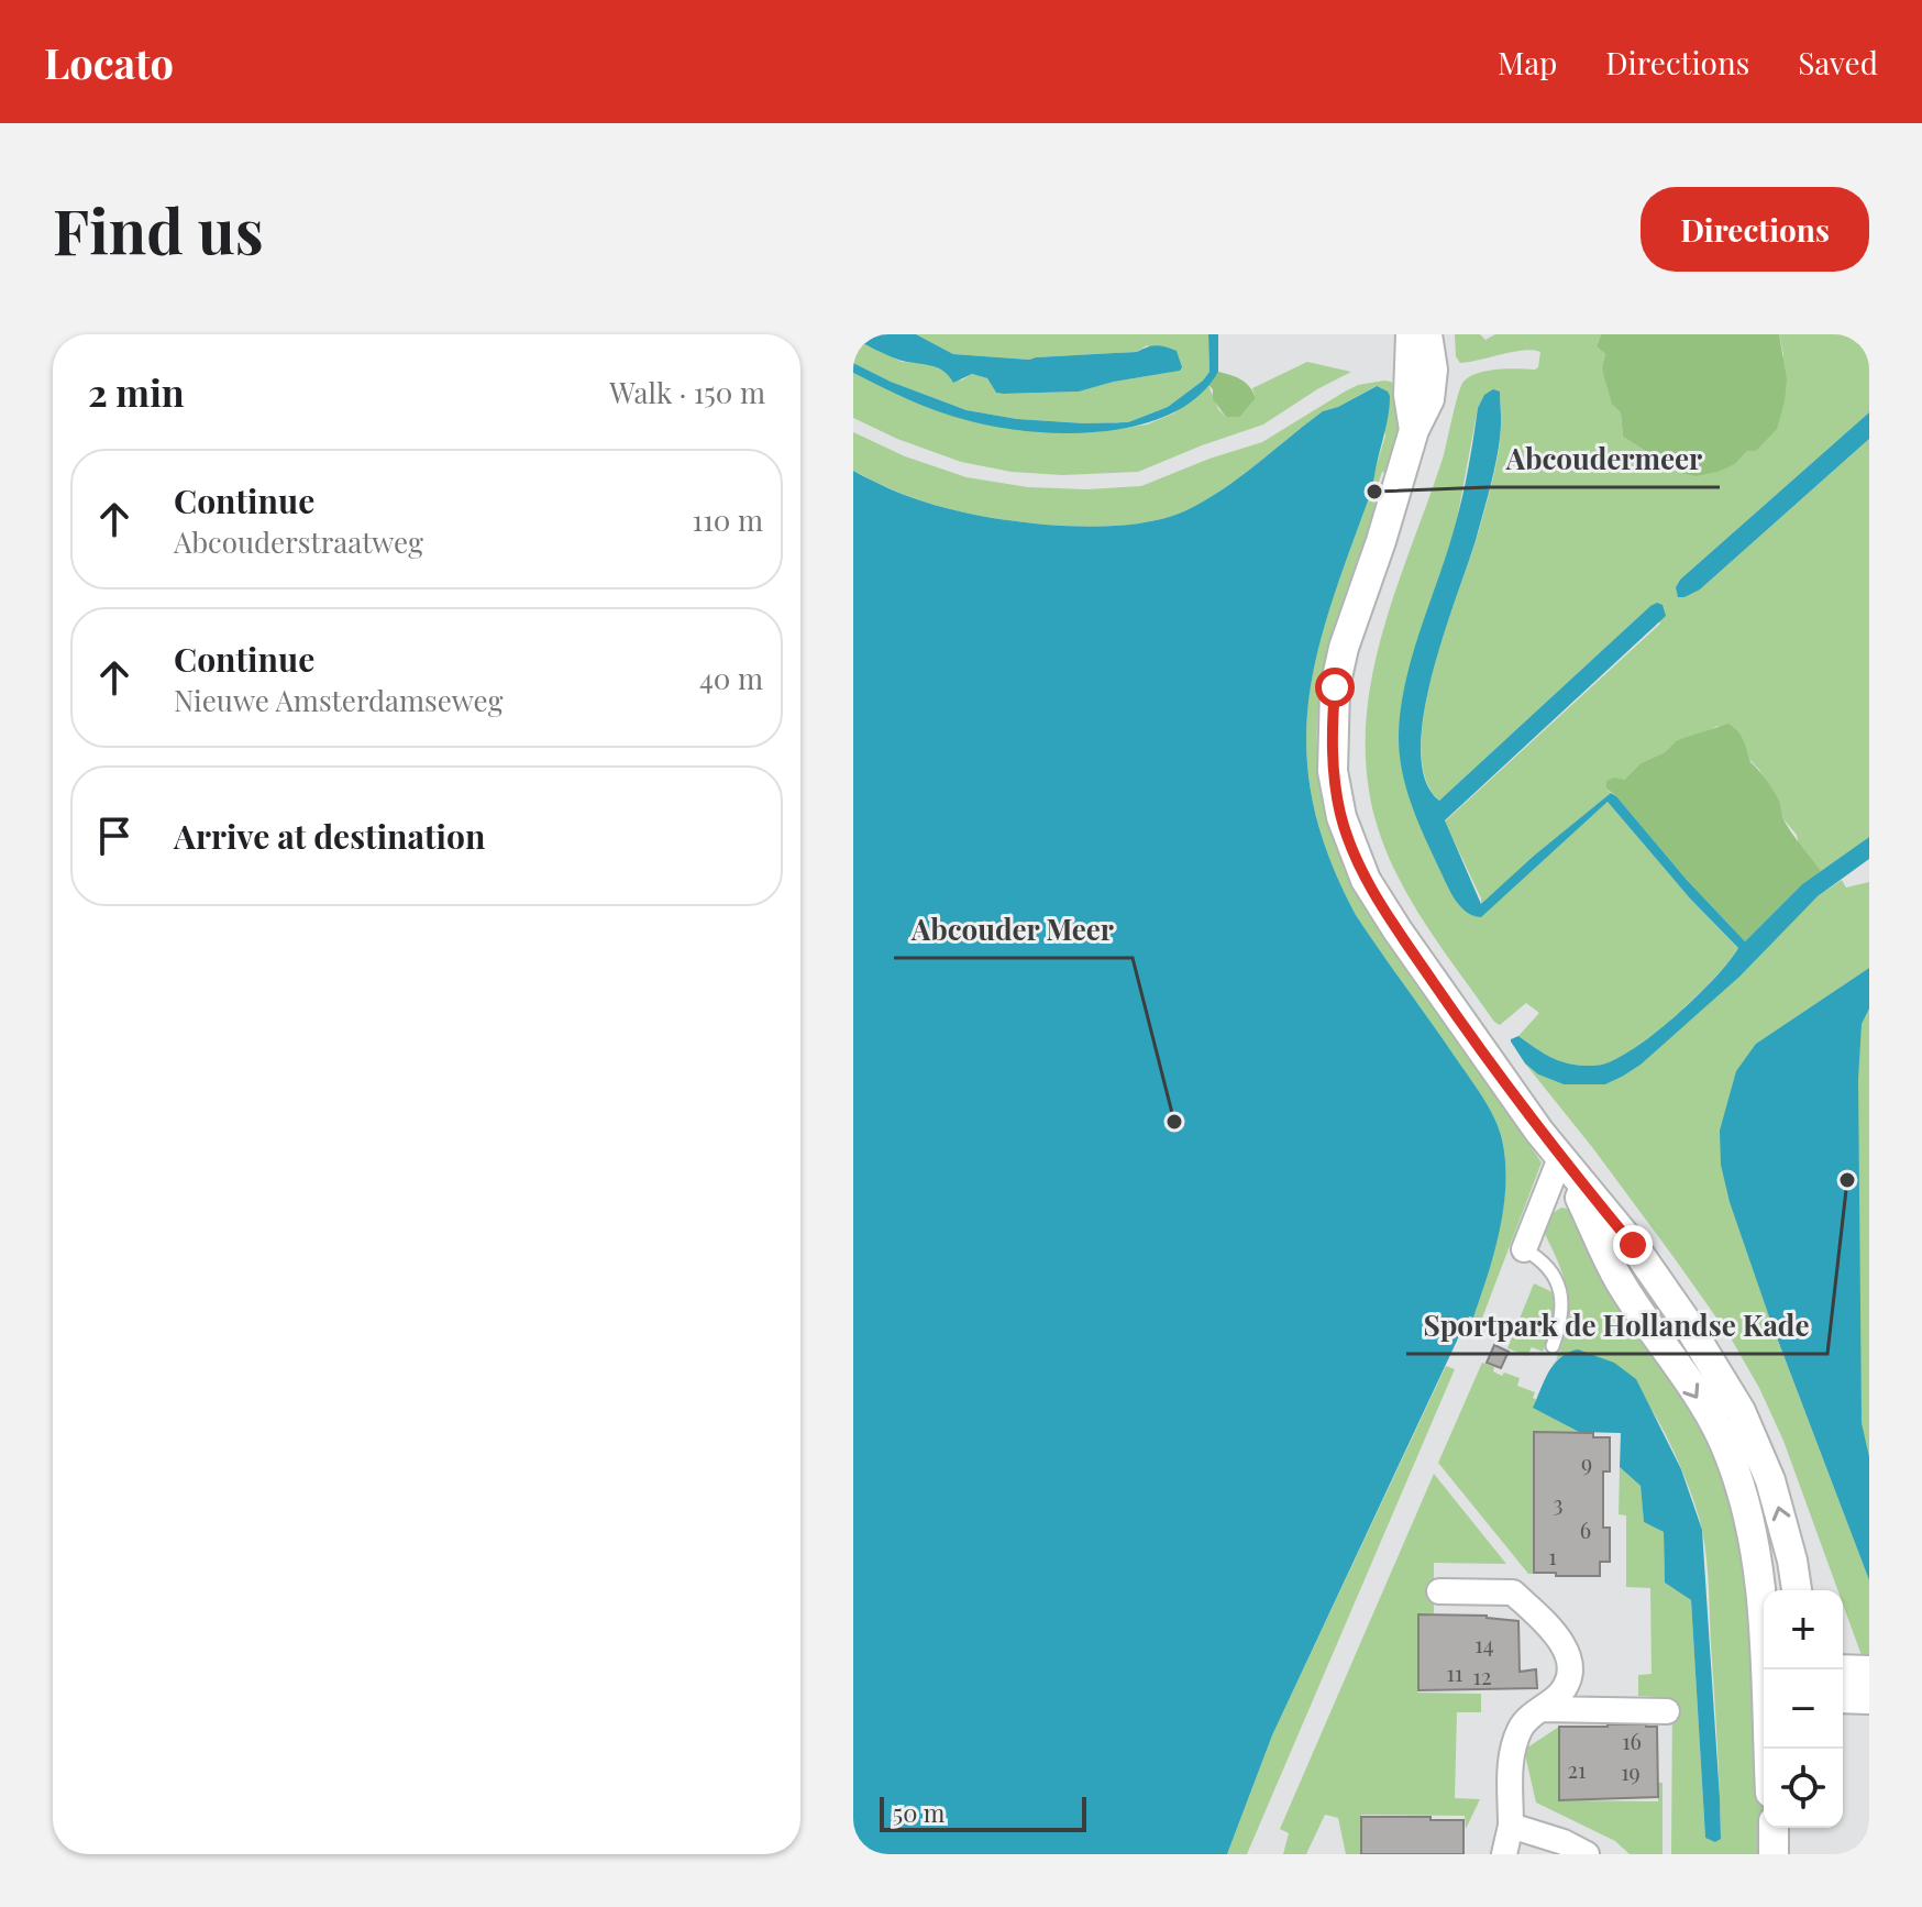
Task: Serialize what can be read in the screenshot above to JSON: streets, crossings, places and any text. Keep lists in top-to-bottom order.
{
  "places": ["Abcoudermeer", "Abcouder Meer", "Sportpark de Hollandse Kade"],
  "house_numbers": [
    "9",
    "3",
    "6",
    "1",
    "14",
    "11",
    "12",
    "16",
    "21",
    "19"
  ],
  "scale_bar": "50 m",
  "page": {
    "header": "Locato",
    "nav": ["Map", "Directions", "Saved"],
    "buttons": "Directions",
    "title": "Find us",
    "heading": ["2 min", "Walk · 150 m"],
    "list": [
      ["Continue", "Abcouderstraatweg", "110 m"],
      ["Continue", "Nieuwe Amsterdamseweg", "40 m"],
      "Arrive at destination"
    ],
    "map_buttons": ["+", "−"],
    "scale": "50 m"
  }
}
